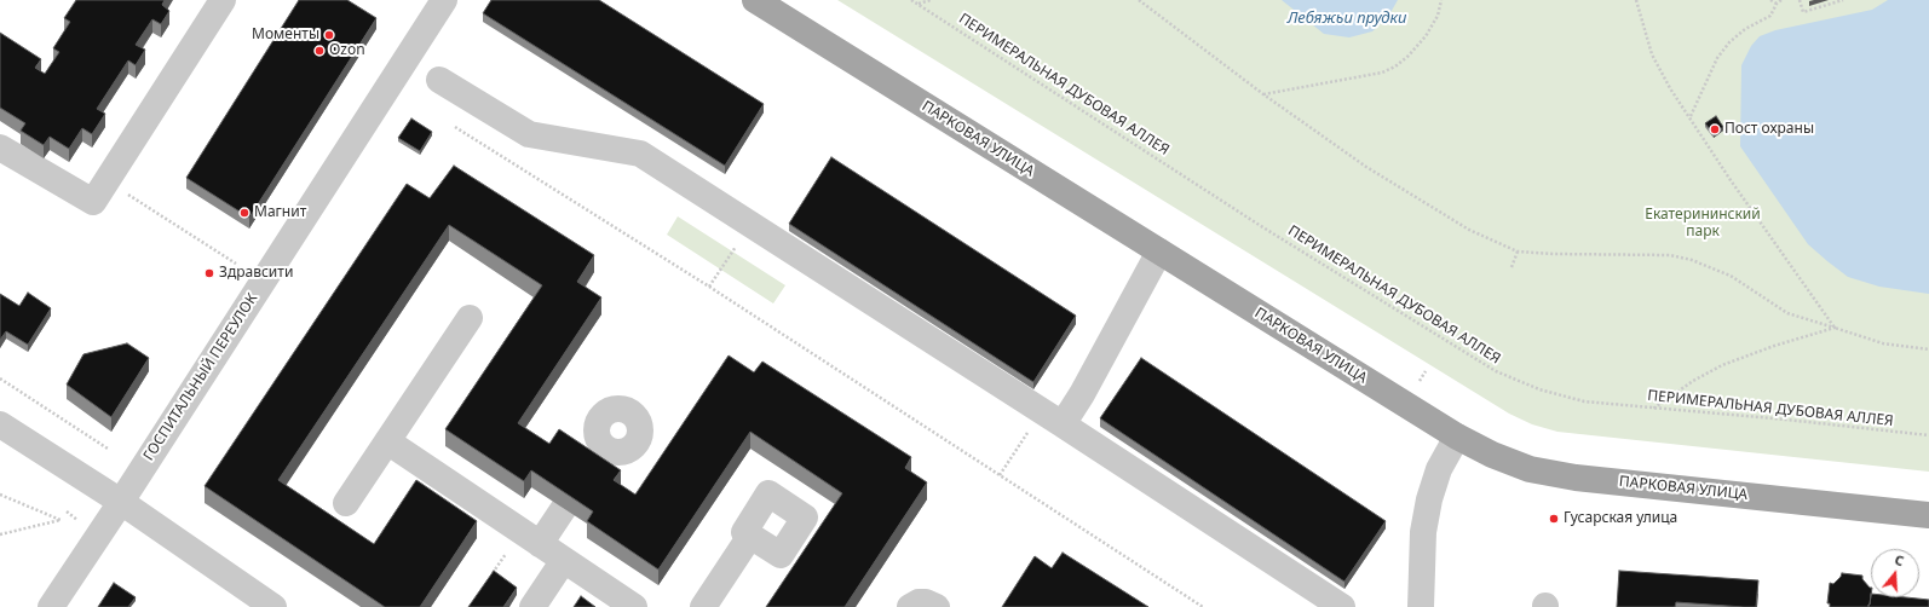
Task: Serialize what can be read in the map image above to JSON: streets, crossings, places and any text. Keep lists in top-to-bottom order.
{
  "streets": {
    "main road": ["ПАРКОВАЯ УЛИЦА"],
    "street": ["ГОСПИТАЛЬНЫЙ ПЕРЕУЛОК"],
    "path": ["ПЕРИМЕРАЛЬНАЯ ДУБОВАЯ АЛЛЕЯ"]
  },
  "water": ["Лебяжьи прудки"],
  "parks": ["Екатерининский парк"],
  "places": [
    "Моменты",
    "Ozon",
    "Пост охраны",
    "Магнит",
    "Здравсити",
    "Гусарская улица"
  ],
  "north": "top"
}
